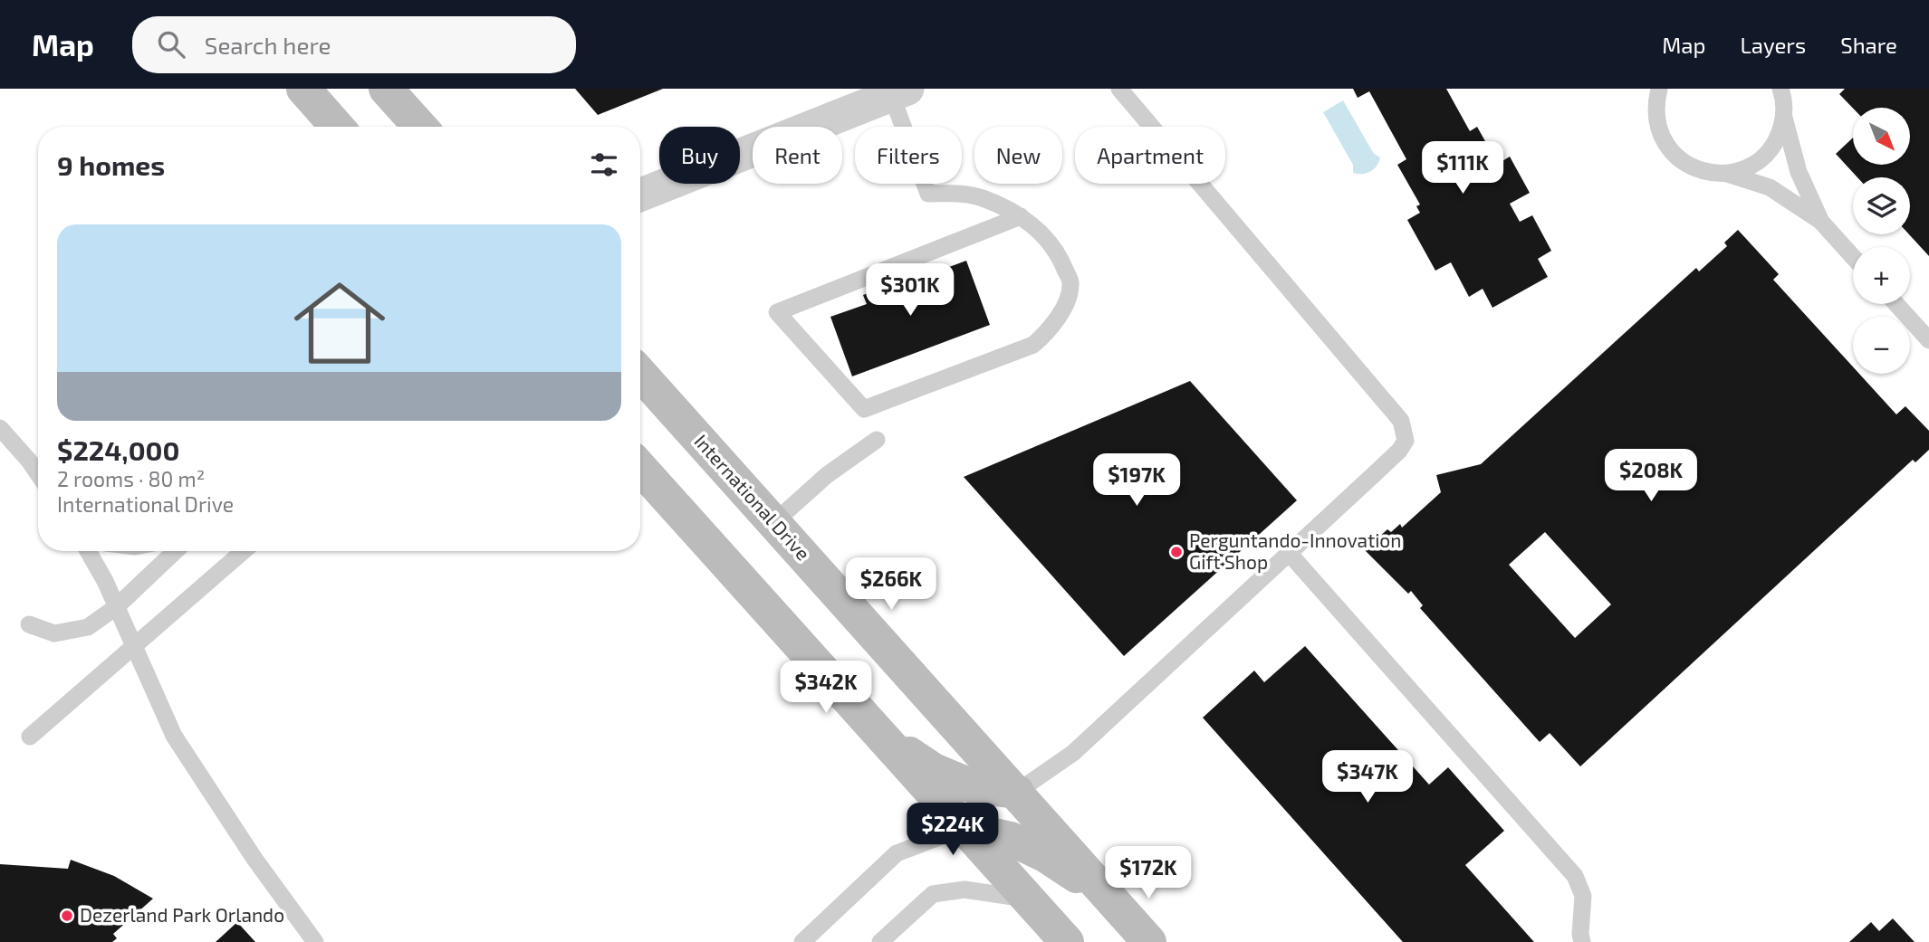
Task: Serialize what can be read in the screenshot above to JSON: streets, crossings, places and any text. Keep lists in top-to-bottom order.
{
  "streets": {
    "street": ["International Drive"]
  },
  "places": ["Perguntando-Innovation Gift Shop", "Dezerland Park Orlando"],
  "north": "bottom right",
  "page": {
    "header": "Map",
    "search": "Search here",
    "nav": ["Map", "Layers", "Share"],
    "map_buttons": ["+", "−"],
    "chip": [
      "Buy",
      "Rent",
      "Filters",
      "New",
      "Apartment"
    ],
    "heading": "9 homes",
    "price": [
      "$111K",
      "$301K",
      "$208K",
      "$197K",
      "$266K",
      "$342K",
      "$347K",
      "$224K",
      "$172K"
    ],
    "list": [
      {
        "name": "$224,000",
        "note": "2 rooms · 80 m² · International Drive"
      }
    ]
  }
}
